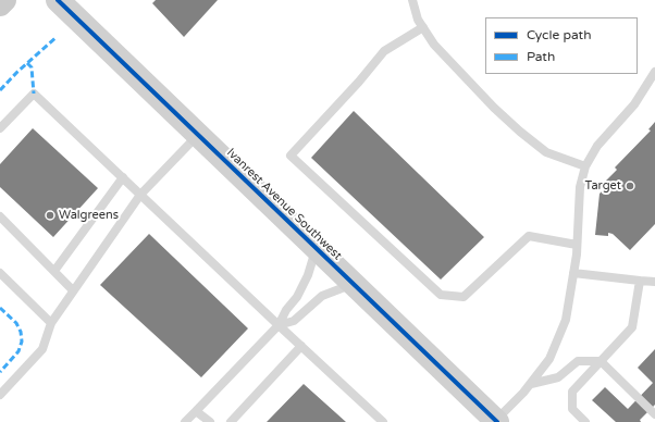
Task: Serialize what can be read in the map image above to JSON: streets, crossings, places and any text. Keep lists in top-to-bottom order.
{
  "streets": {
    "street": ["Ivanrest Avenue Southwest"]
  },
  "places": ["Target", "Walgreens"],
  "legend": ["Cycle path", "Path"]
}
